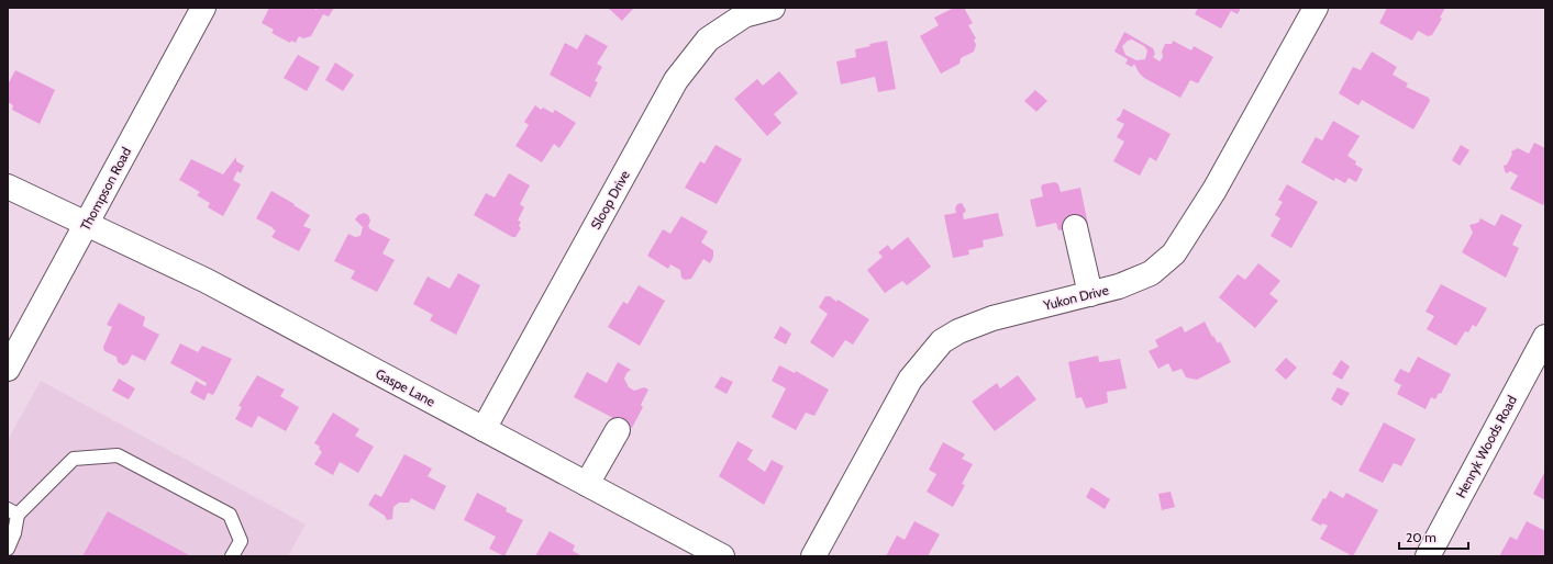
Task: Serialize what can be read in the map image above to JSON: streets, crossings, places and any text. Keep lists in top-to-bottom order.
{
  "streets": {
    "street": [
      "Thompson Road",
      "Sloop Drive",
      "Yukon Drive",
      "Gaspe Lane",
      "Henryk Woods Road"
    ]
  },
  "crossings": [
    ["Thompson Road", "Gaspe Lane"],
    ["Sloop Drive", "Gaspe Lane"]
  ],
  "scale_bar": "20 m"
}
